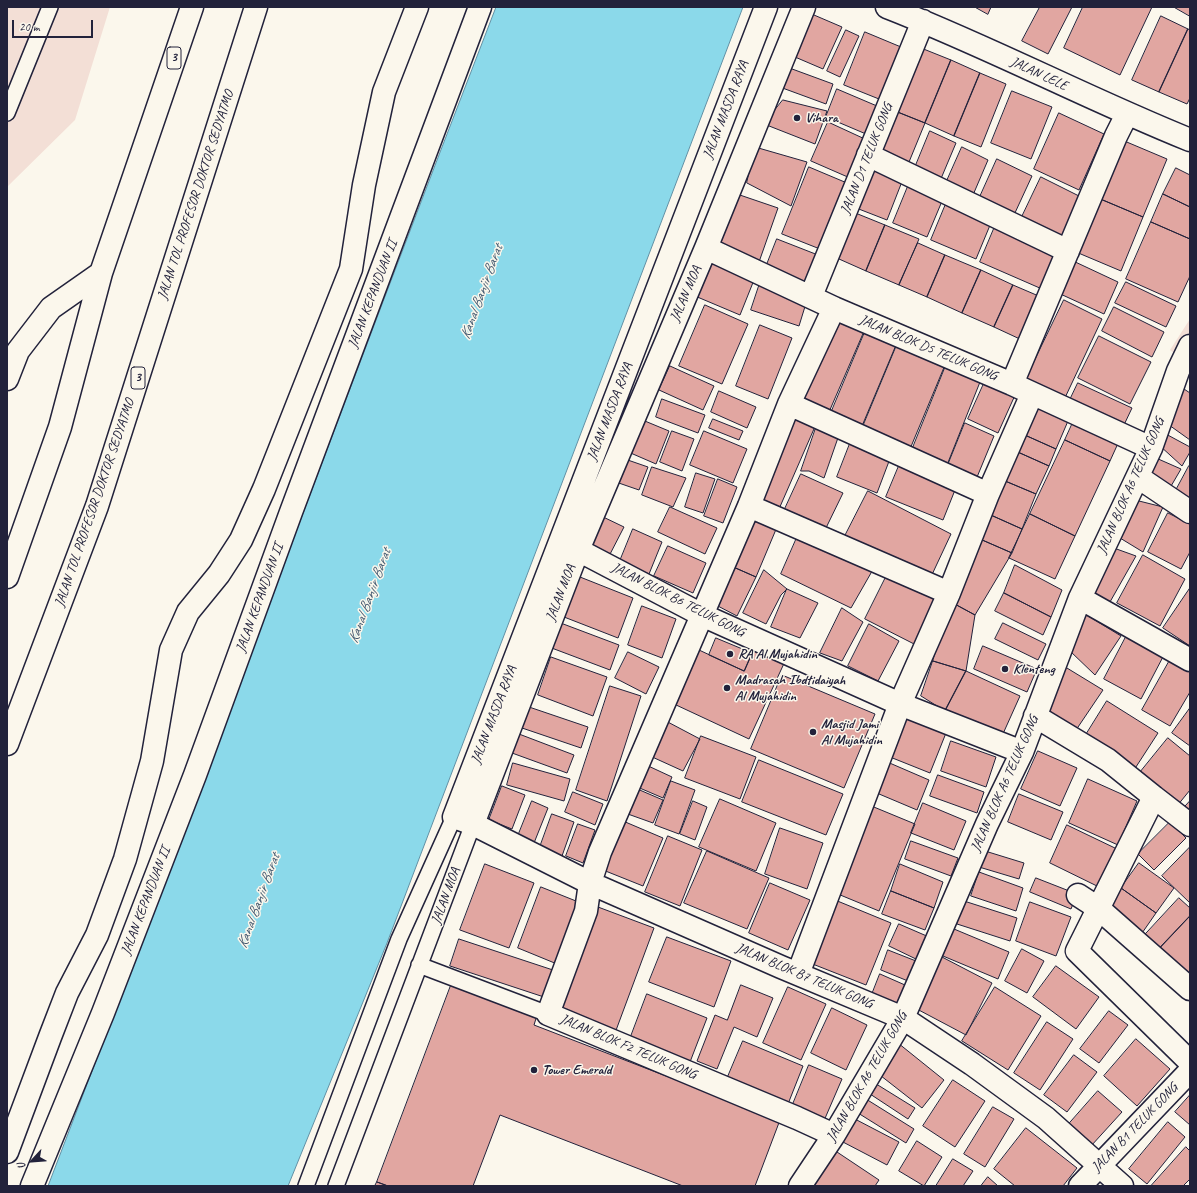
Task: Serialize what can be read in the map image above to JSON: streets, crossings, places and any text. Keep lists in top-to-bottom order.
{
  "streets": {
    "main road": [
      "3",
      "JALAN LELE",
      "JALAN MASDA RAYA",
      "JALAN D1 TELUK GONG",
      "JALAN TOL PROFESOR DOKTOR SEDYATMO",
      "JALAN KEPANDUAN II",
      "JALAN MOA",
      "JALAN BLOK D5 TELUK GONG",
      "JALAN BLOK A6 TELUK GONG",
      "JALAN BLOK B6 TELUK GONG",
      "JALAN BLOK B7 TELUK GONG",
      "JALAN BLOK F2 TELUK GONG",
      "JALAN B1 TELUK GONG"
    ]
  },
  "crossings": [
    ["JALAN LELE", "JALAN D1 TELUK GONG"],
    ["JALAN MASDA RAYA", "JALAN MOA"],
    ["JALAN MASDA RAYA", "JALAN BLOK B7 TELUK GONG"],
    ["JALAN D1 TELUK GONG", "JALAN BLOK D5 TELUK GONG"],
    ["JALAN MOA", "JALAN BLOK D5 TELUK GONG"],
    ["JALAN MOA", "JALAN BLOK B6 TELUK GONG"],
    ["JALAN MOA", "JALAN BLOK B7 TELUK GONG"],
    ["JALAN MOA", "JALAN BLOK F2 TELUK GONG"],
    ["JALAN BLOK D5 TELUK GONG", "JALAN BLOK A6 TELUK GONG"],
    ["JALAN BLOK A6 TELUK GONG", "JALAN BLOK B6 TELUK GONG"],
    ["JALAN BLOK A6 TELUK GONG", "JALAN BLOK B7 TELUK GONG"],
    ["JALAN BLOK A6 TELUK GONG", "JALAN BLOK F2 TELUK GONG"],
    ["JALAN BLOK B7 TELUK GONG", "JALAN B1 TELUK GONG"]
  ],
  "water": ["Kanal Banjir Barat"],
  "places": [
    "Vihara",
    "RA Al Mujahidin",
    "Klenteng",
    "Madrasah Ibdtidaiyah Al Mujahidin",
    "Masjid Jami Al Mujahidin",
    "Tower Emerald"
  ],
  "scale_bar": "20 m",
  "north": "bottom left"
}
